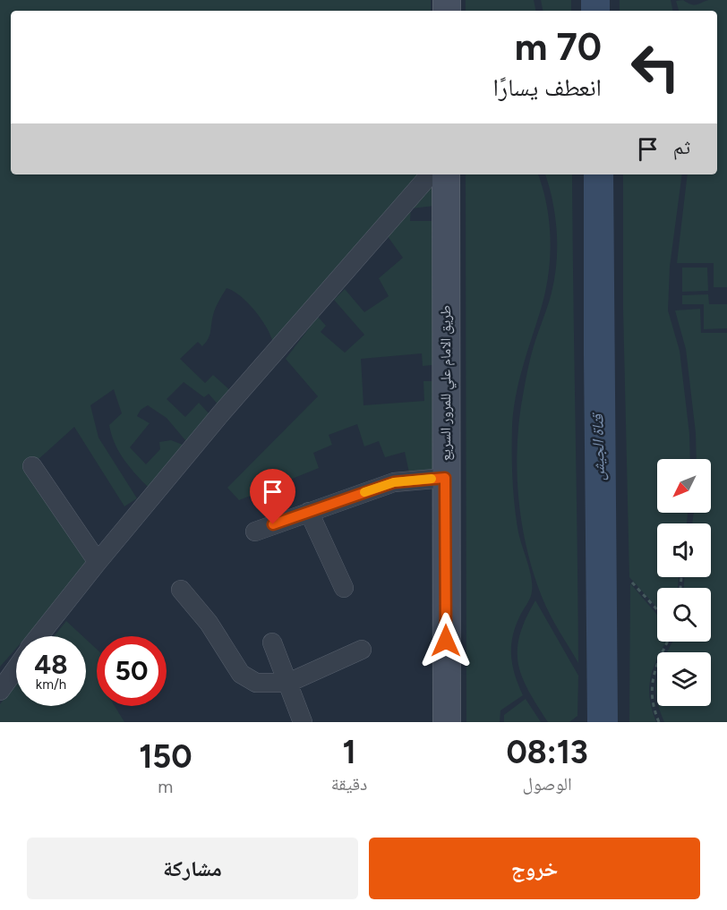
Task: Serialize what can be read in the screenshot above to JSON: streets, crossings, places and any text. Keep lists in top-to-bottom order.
{
  "streets": {
    "main road": ["طريق الامام علي للمرور السريع"]
  },
  "water": ["قناة الجيش"],
  "north": "bottom left",
  "page": {
    "turn": ["70 m", "انعطف يسارًا"],
    "then": "ثم",
    "speed": "48 km/h",
    "limit": "50",
    "eta": [
      "08:13",
      "الوصول",
      "1",
      "دقيقة",
      "150",
      "m"
    ],
    "buttons": ["خروج", "مشاركة"]
  }
}
